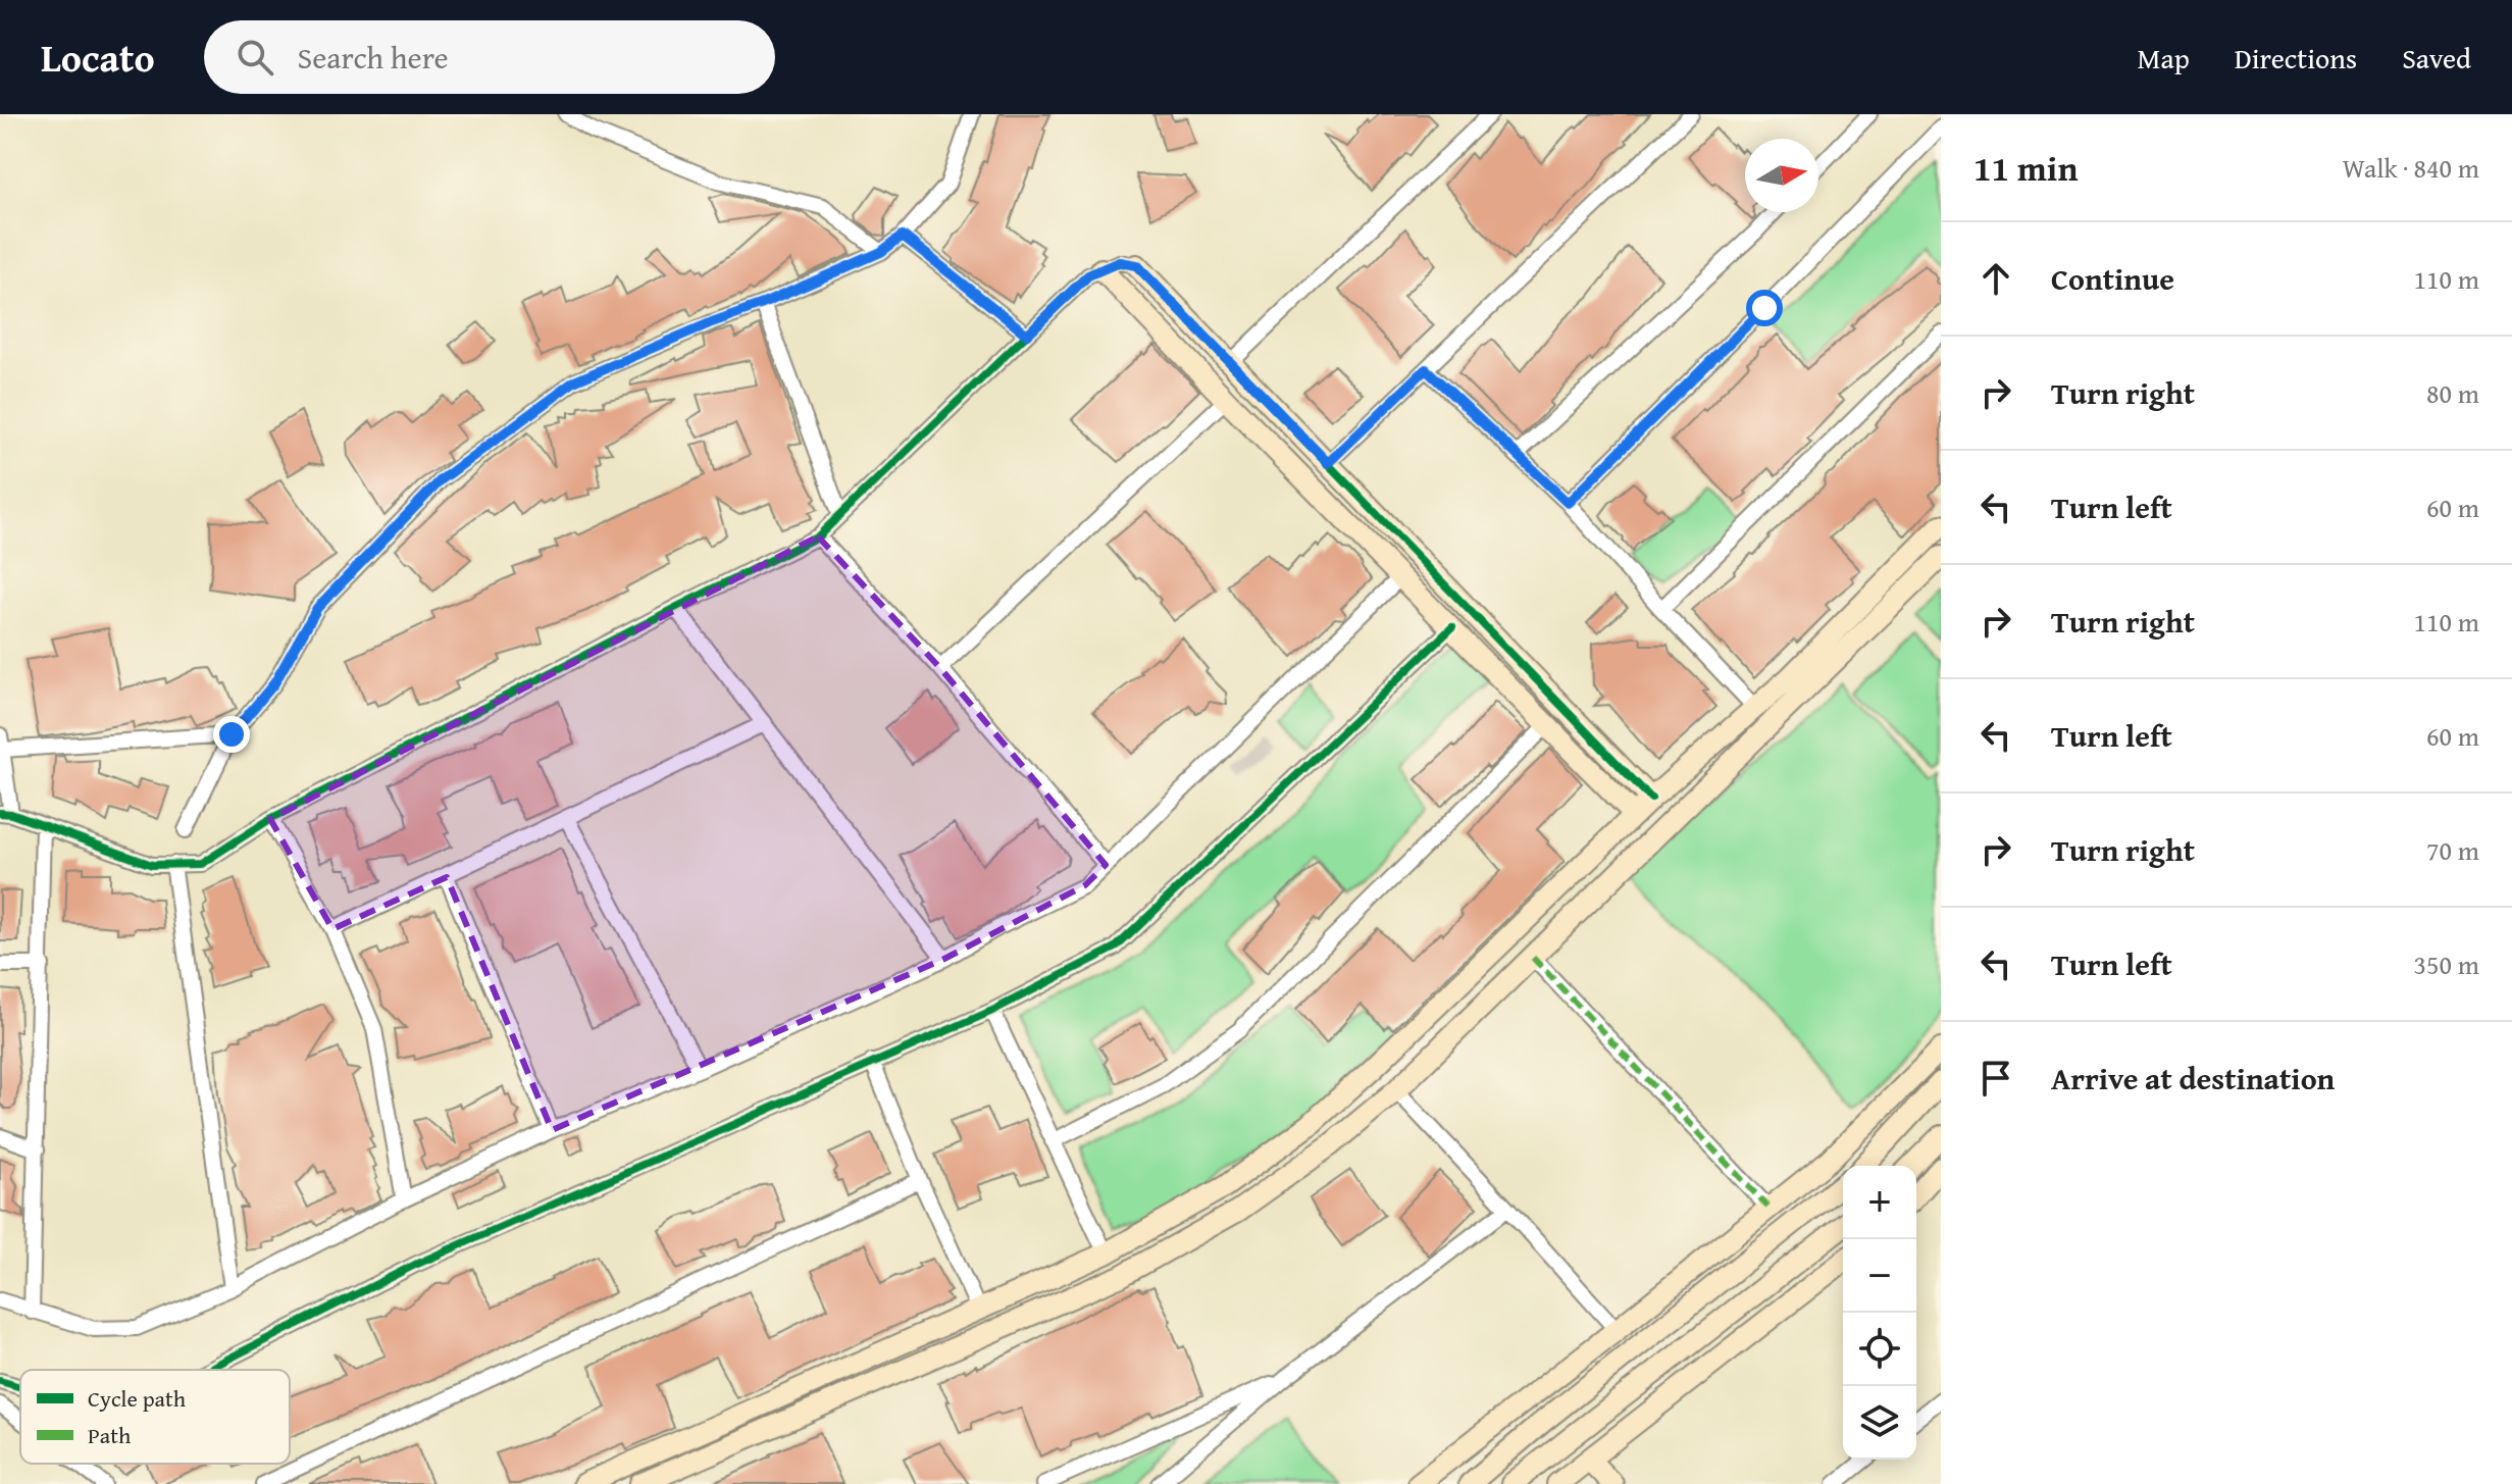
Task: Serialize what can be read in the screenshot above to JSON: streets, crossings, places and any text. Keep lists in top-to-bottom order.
{
  "legend": ["Cycle path", "Path"],
  "north": "right",
  "page": {
    "header": "Locato",
    "search": "Search here",
    "nav": ["Map", "Directions", "Saved"],
    "heading": ["11 min", "Walk · 840 m"],
    "list": [
      ["Continue", "110 m"],
      ["Turn right", "80 m"],
      ["Turn left", "60 m"],
      ["Turn right", "110 m"],
      ["Turn left", "60 m"],
      ["Turn right", "70 m"],
      ["Turn left", "350 m"],
      "Arrive at destination"
    ],
    "map_buttons": ["+", "−"]
  }
}
